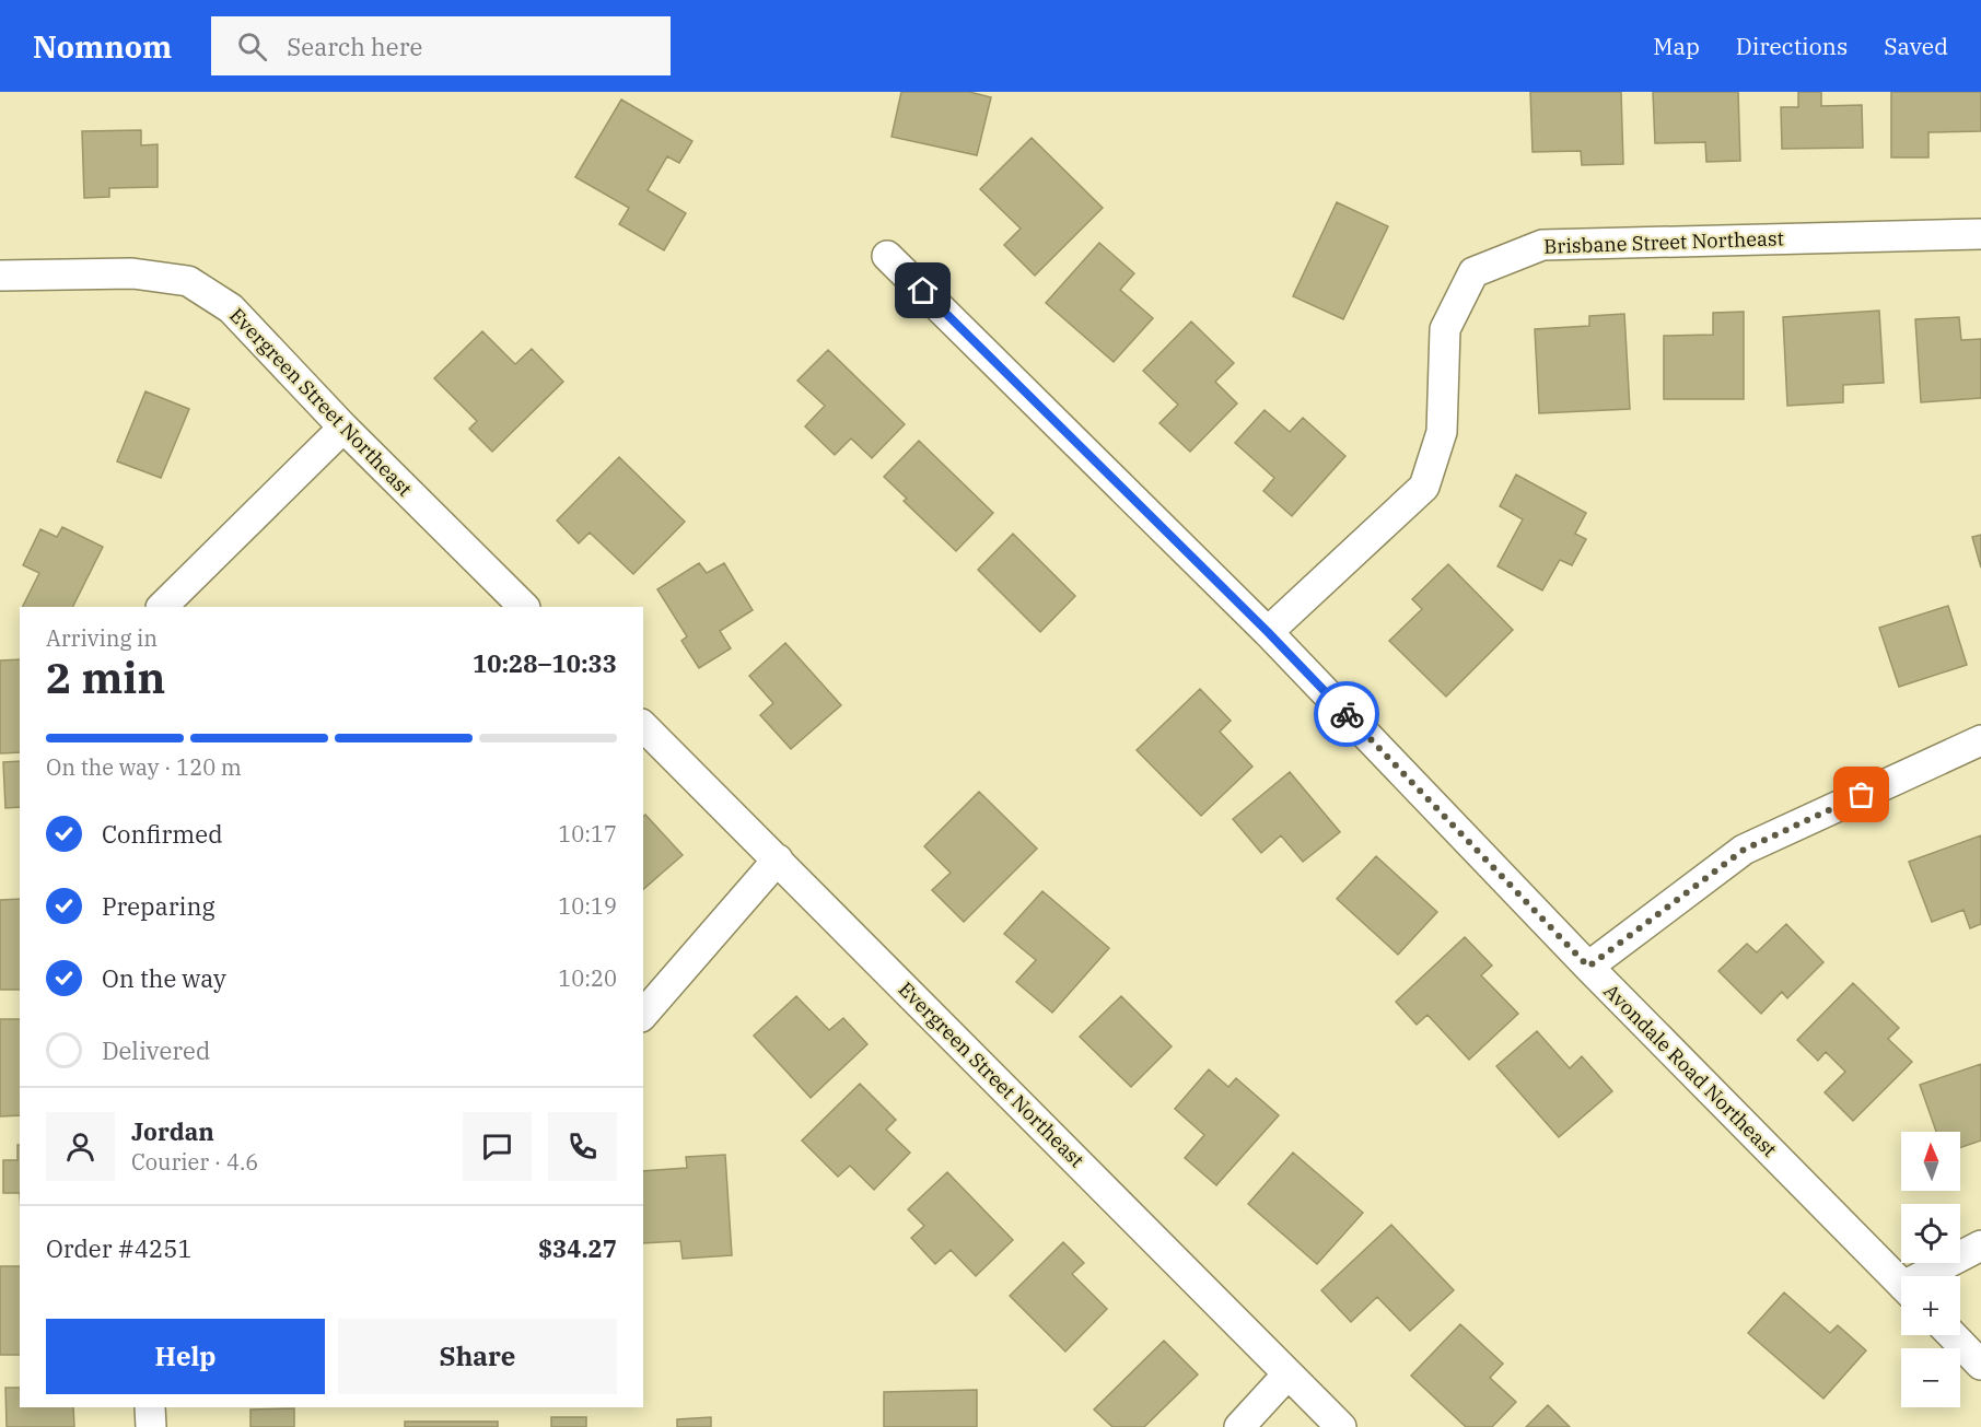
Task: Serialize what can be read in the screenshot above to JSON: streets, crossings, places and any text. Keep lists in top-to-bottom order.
{
  "streets": {
    "street": ["Brisbane Street Northeast", "Evergreen Street Northeast", "Avondale Road Northeast"]
  },
  "crossings": [
    ["Brisbane Street Northeast", "Avondale Road Northeast"]
  ],
  "north": "top",
  "page": {
    "header": "Nomnom",
    "search": "Search here",
    "nav": ["Map", "Directions", "Saved"],
    "heading": ["2 min", "Arriving in", "10:28–10:33"],
    "panel": [
      "Jordan",
      "Courier · 4.6",
      "Order #4251",
      "$34.27"
    ],
    "bar": "On the way · 120 m",
    "list": [
      ["Confirmed", "10:17"],
      ["Preparing", "10:19"],
      ["On the way", "10:20"],
      "Delivered"
    ],
    "map_buttons": ["+", "−"],
    "buttons": ["Help", "Share"]
  }
}
